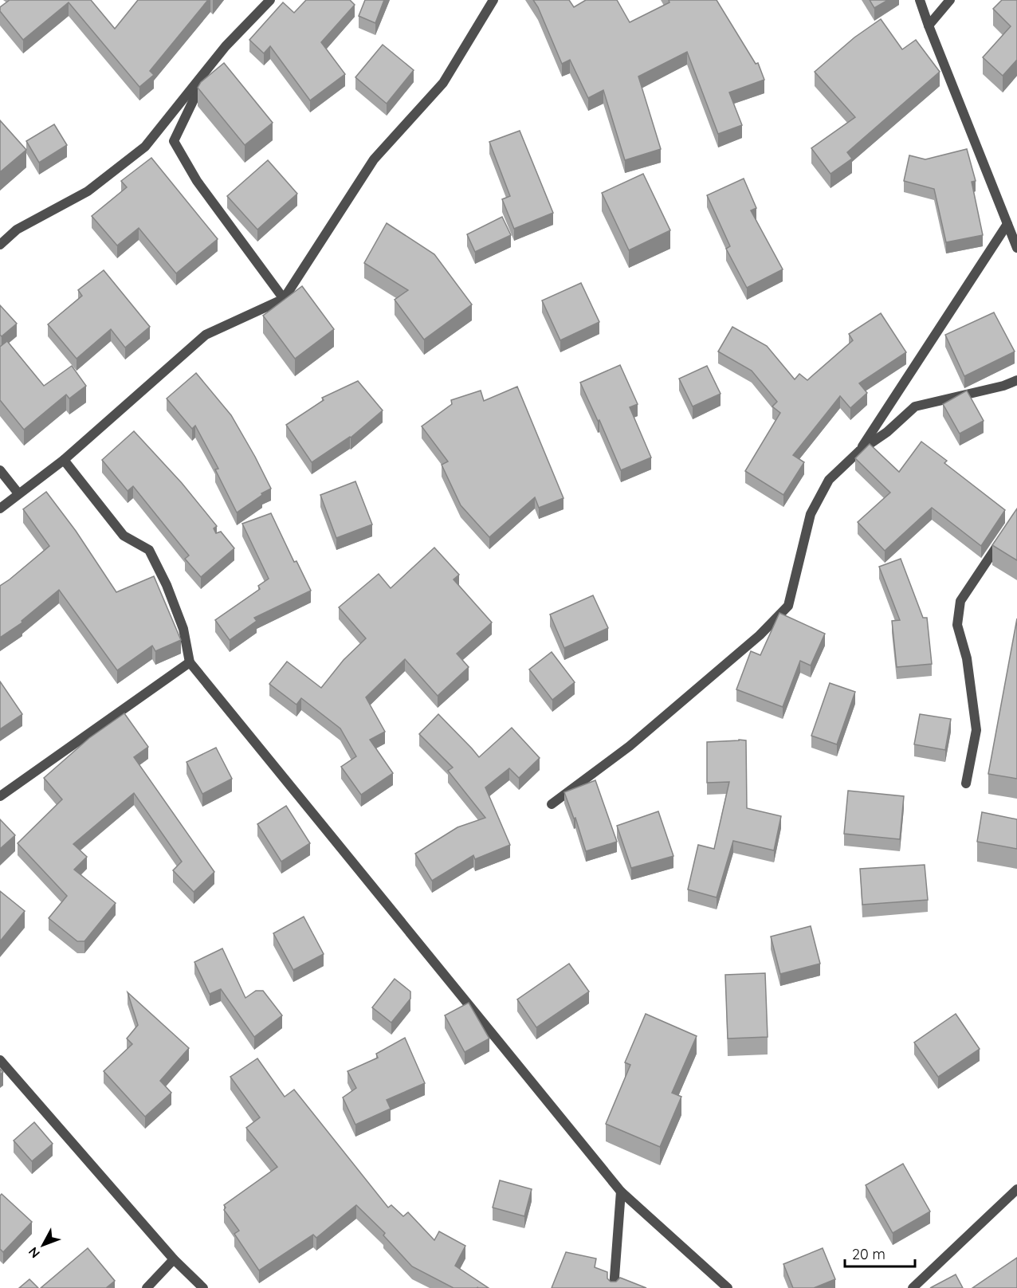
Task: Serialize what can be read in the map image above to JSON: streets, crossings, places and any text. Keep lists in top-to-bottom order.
{
  "scale_bar": "20 m",
  "north": "bottom left"
}
